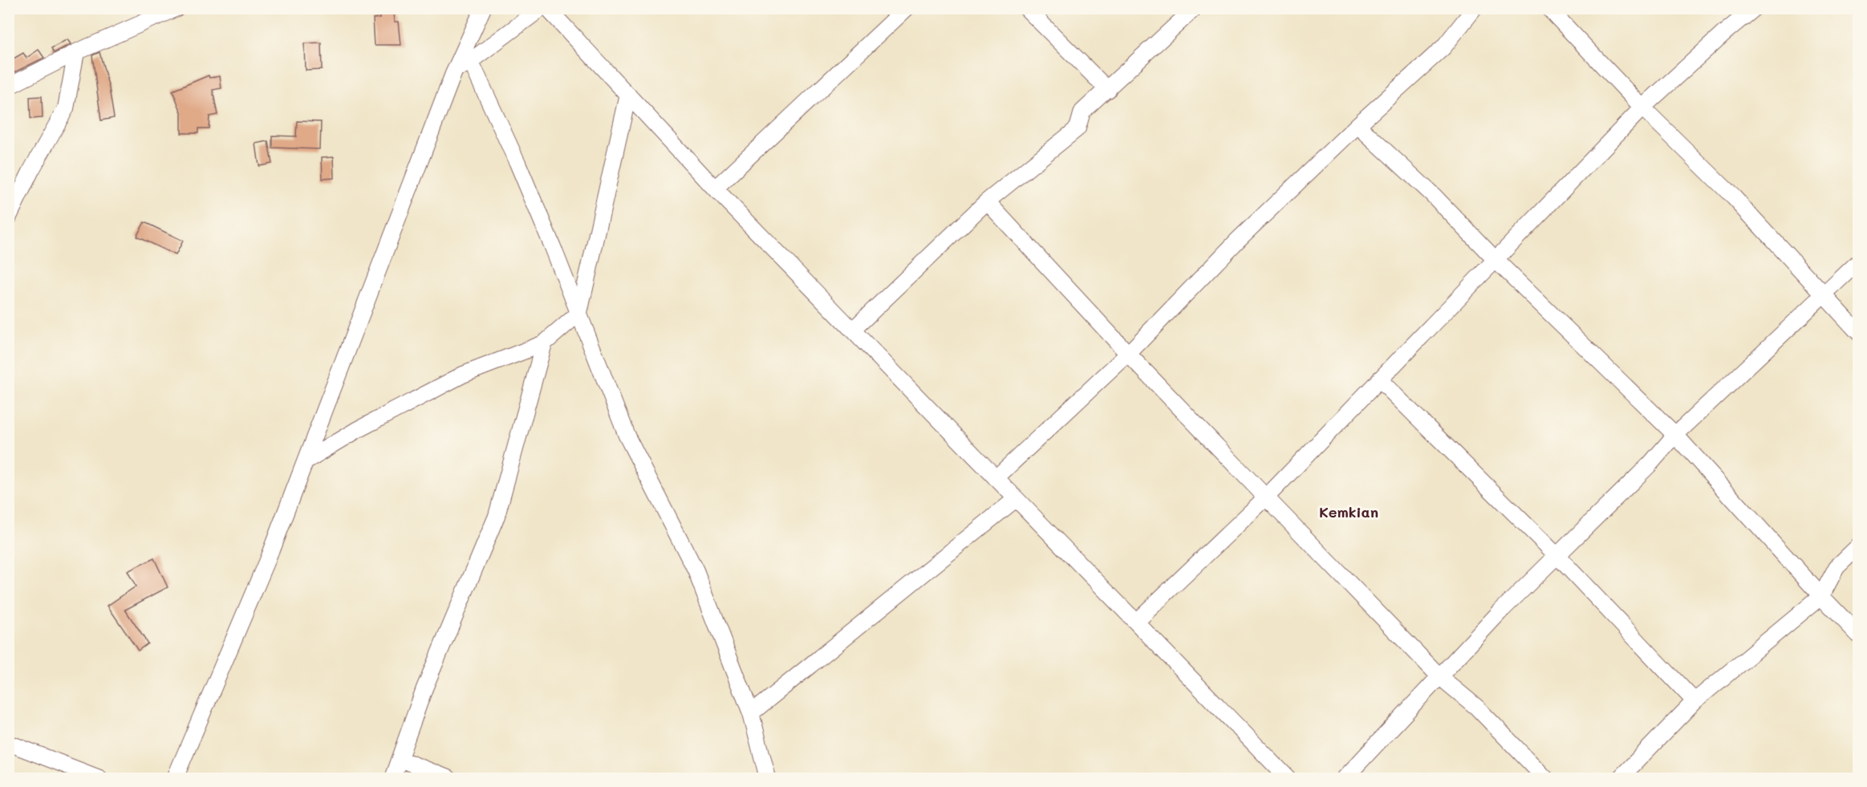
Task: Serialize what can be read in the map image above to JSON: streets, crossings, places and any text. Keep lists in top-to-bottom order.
{
  "districts": ["Kemkian"]
}
